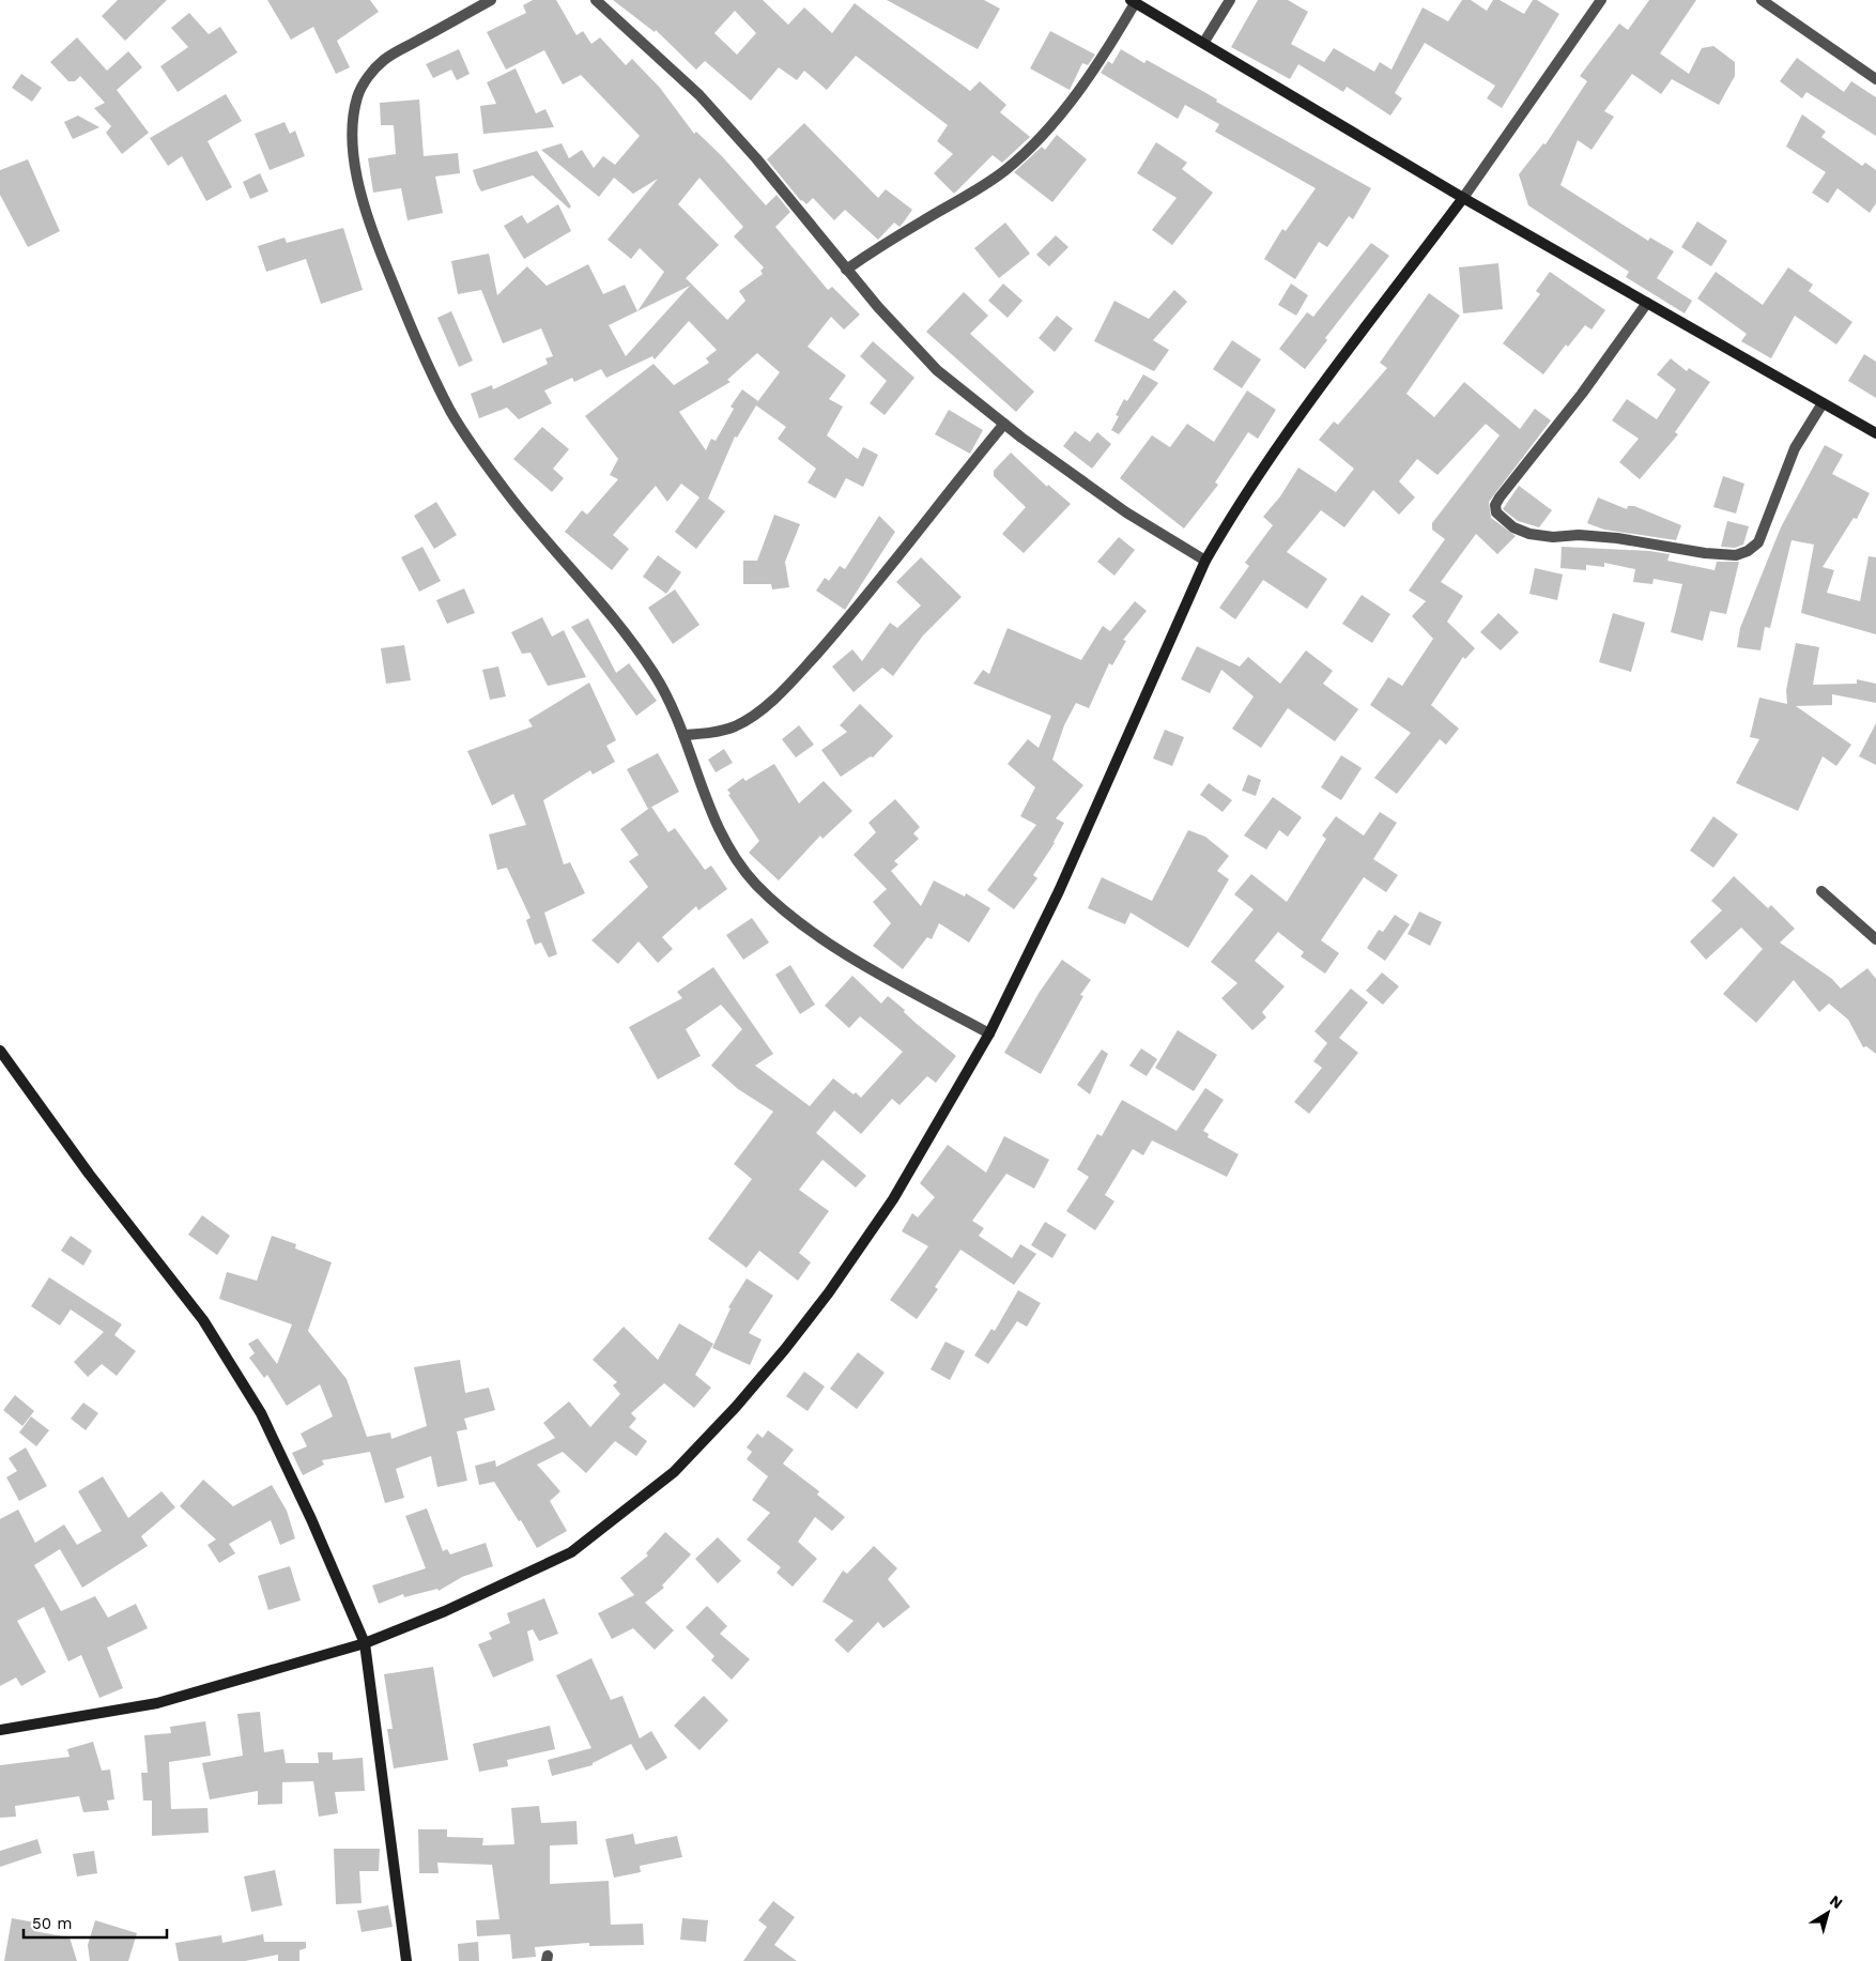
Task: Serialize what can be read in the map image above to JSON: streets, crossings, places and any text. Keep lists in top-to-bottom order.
{
  "scale_bar": "50 m",
  "north": "top right"
}
